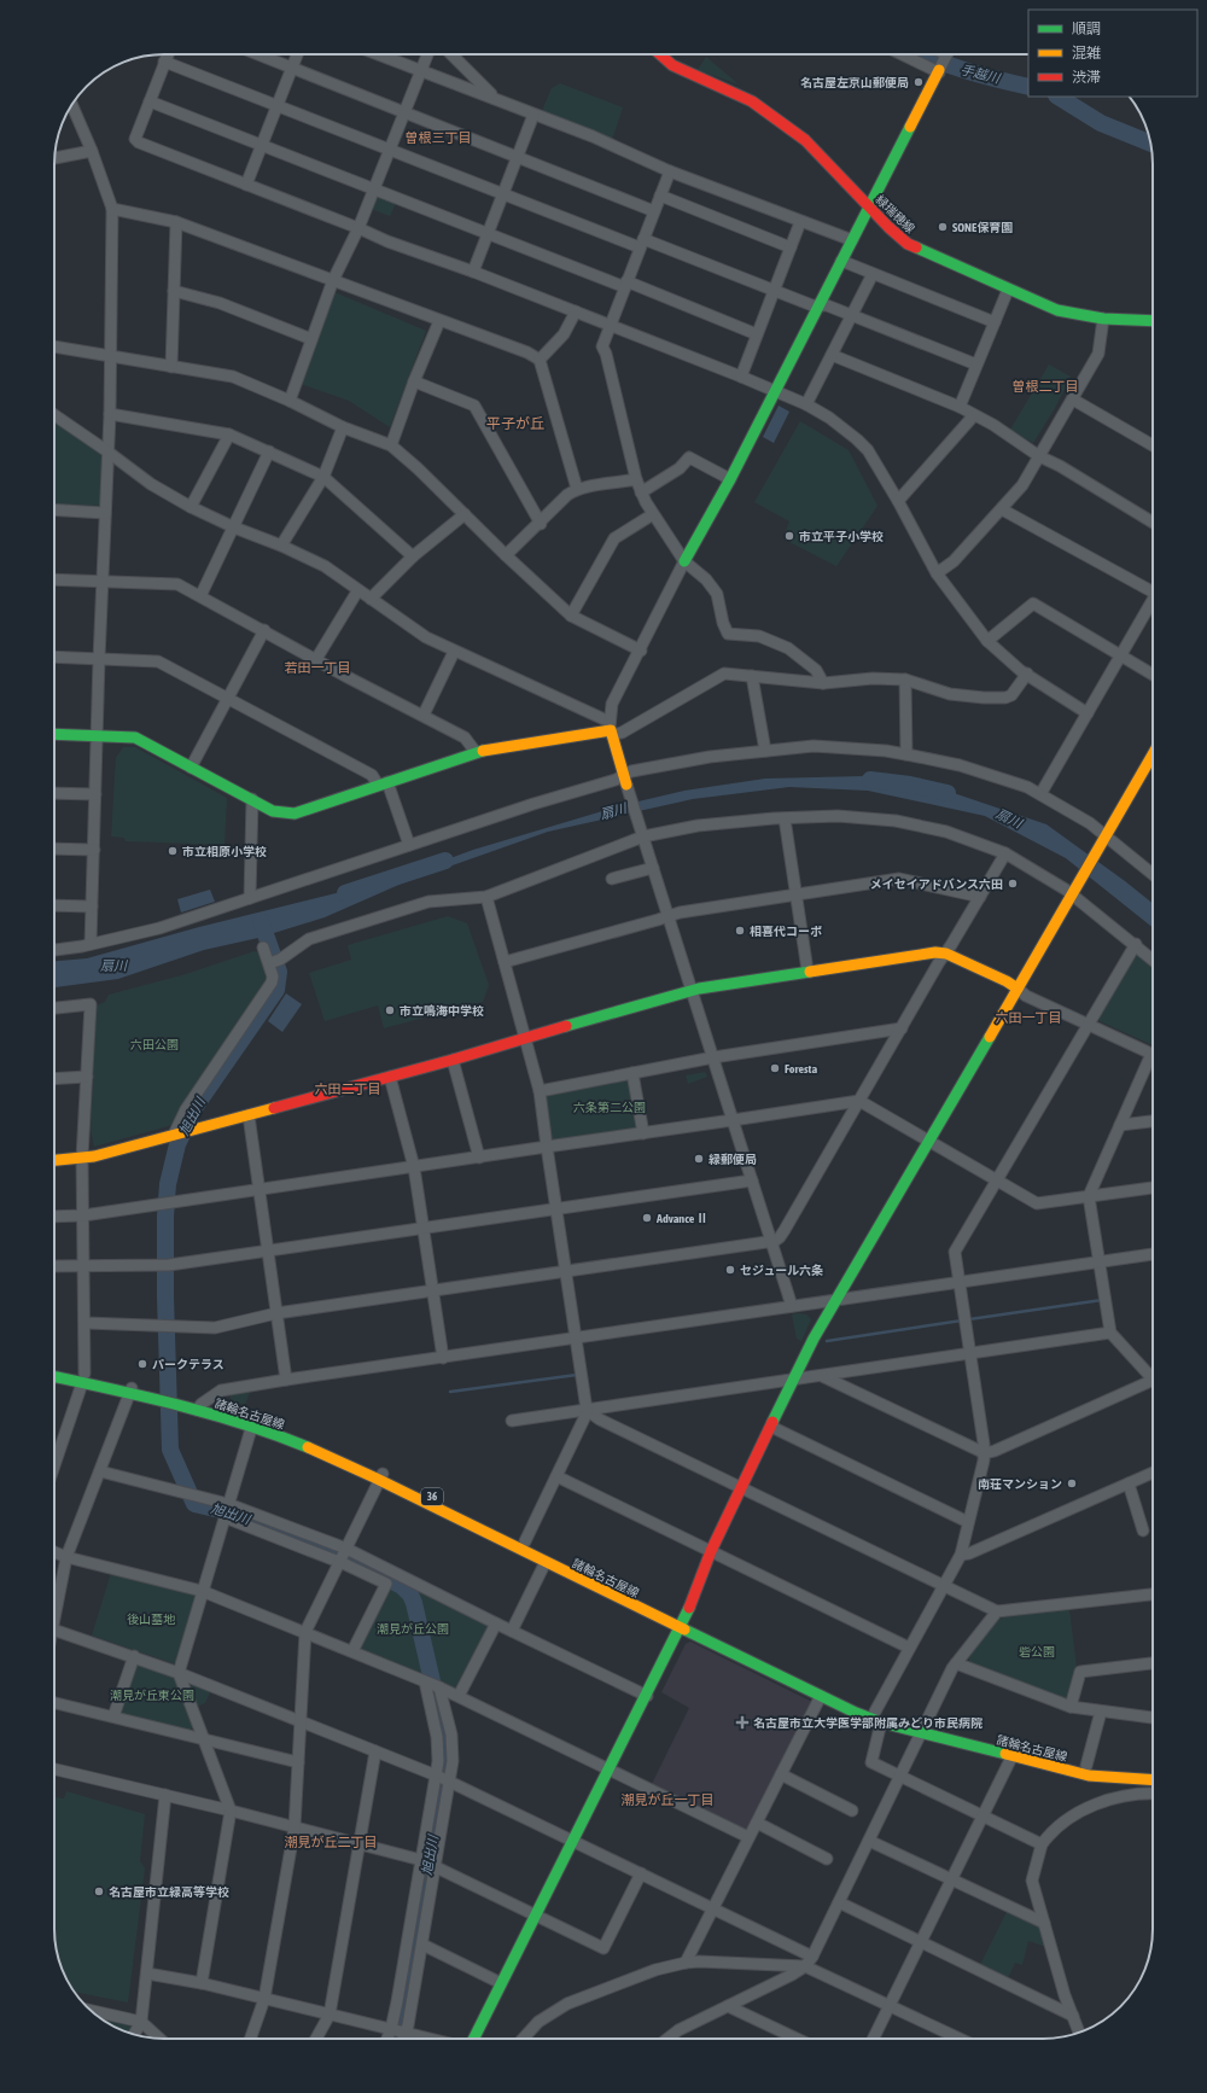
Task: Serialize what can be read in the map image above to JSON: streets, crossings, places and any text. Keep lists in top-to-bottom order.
{
  "streets": {
    "street": ["緑瑞穂線", "諸輪名古屋線", "36"]
  },
  "districts": [
    "曽根三丁目",
    "曽根二丁目",
    "平子が丘",
    "若田一丁目",
    "六田一丁目",
    "六田二丁目",
    "潮見が丘一丁目",
    "潮見が丘二丁目"
  ],
  "water": ["手越川", "扇川", "旭出川"],
  "parks": [
    "六田公園",
    "六条第二公園",
    "後山墓地",
    "潮見が丘公園",
    "砦公園",
    "潮見が丘東公園"
  ],
  "places": {
    "other": [
      "名古屋左京山郵便局",
      "SONE保育園",
      "市立平子小学校",
      "市立相原小学校",
      "メイセイアドバンス六田",
      "相喜代コーポ",
      "市立鳴海中学校",
      "Foresta",
      "緑郵便局",
      "Advance Ⅱ",
      "セジュール六条",
      "パークテラス",
      "南荘マンション",
      "名古屋市立緑高等学校"
    ],
    "health": ["名古屋市立大学医学部附属みどり市民病院"]
  },
  "legend": ["順調", "混雑", "渋滞"]
}
